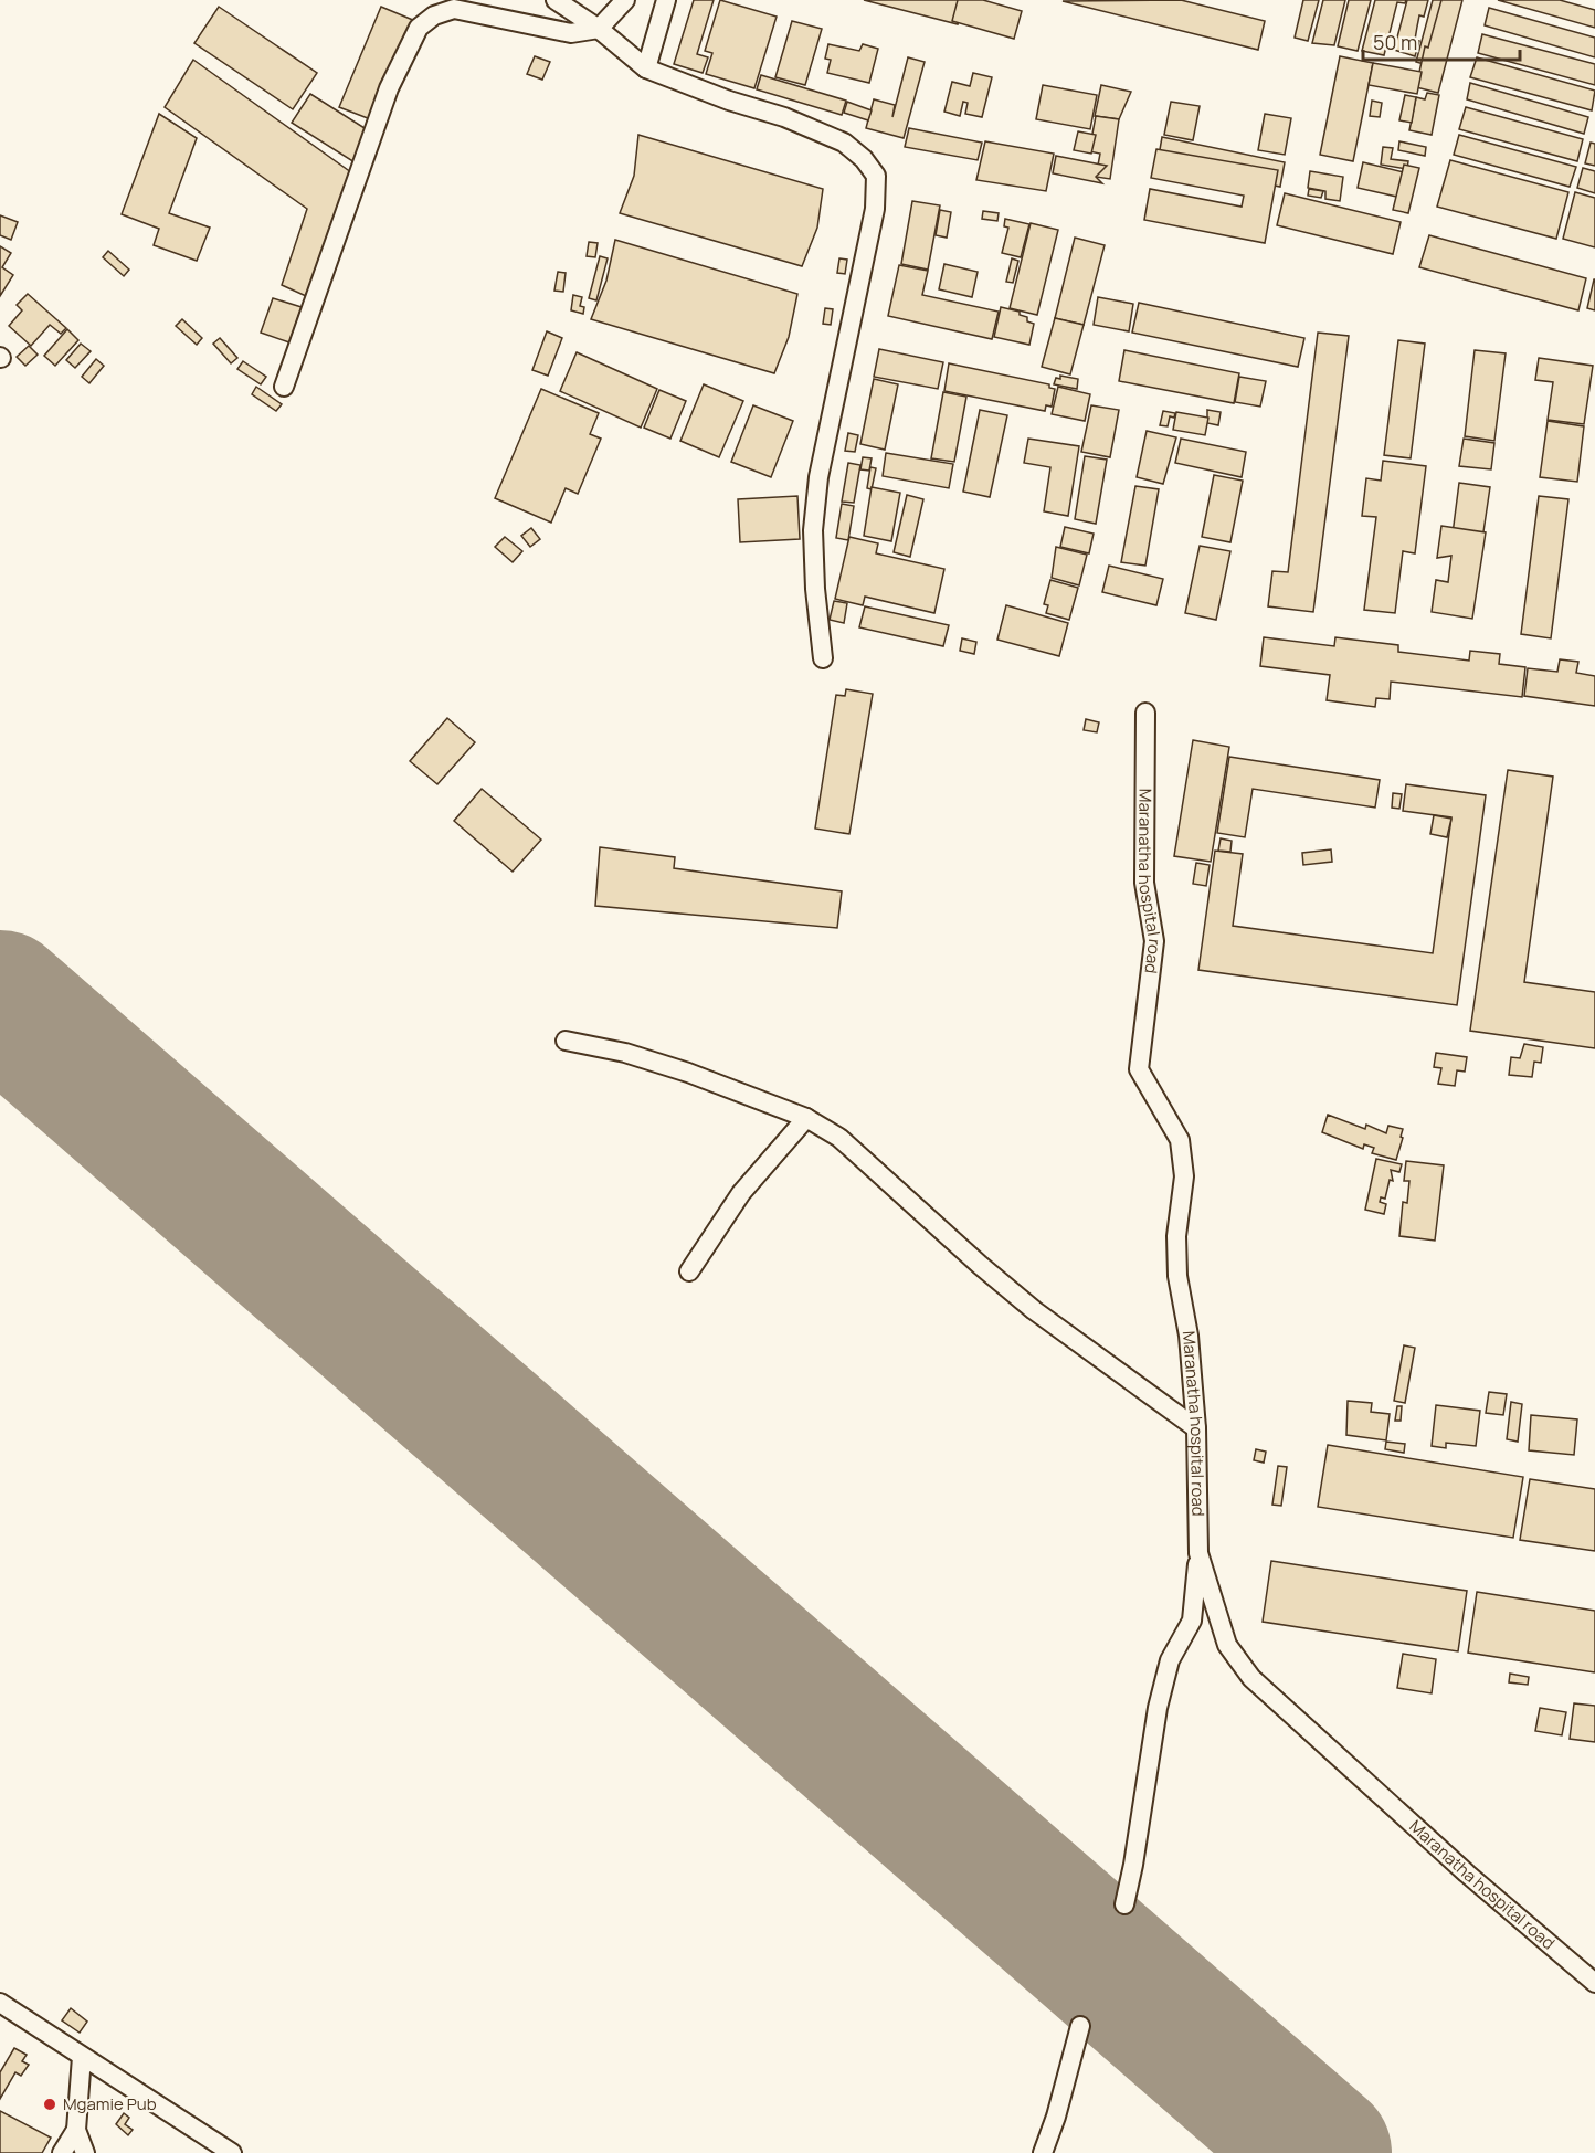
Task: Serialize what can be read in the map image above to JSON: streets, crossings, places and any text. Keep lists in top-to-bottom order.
{
  "streets": {
    "street": ["Maranatha hospital road"]
  },
  "places": ["Mgamie Pub"],
  "scale_bar": "50 m"
}
